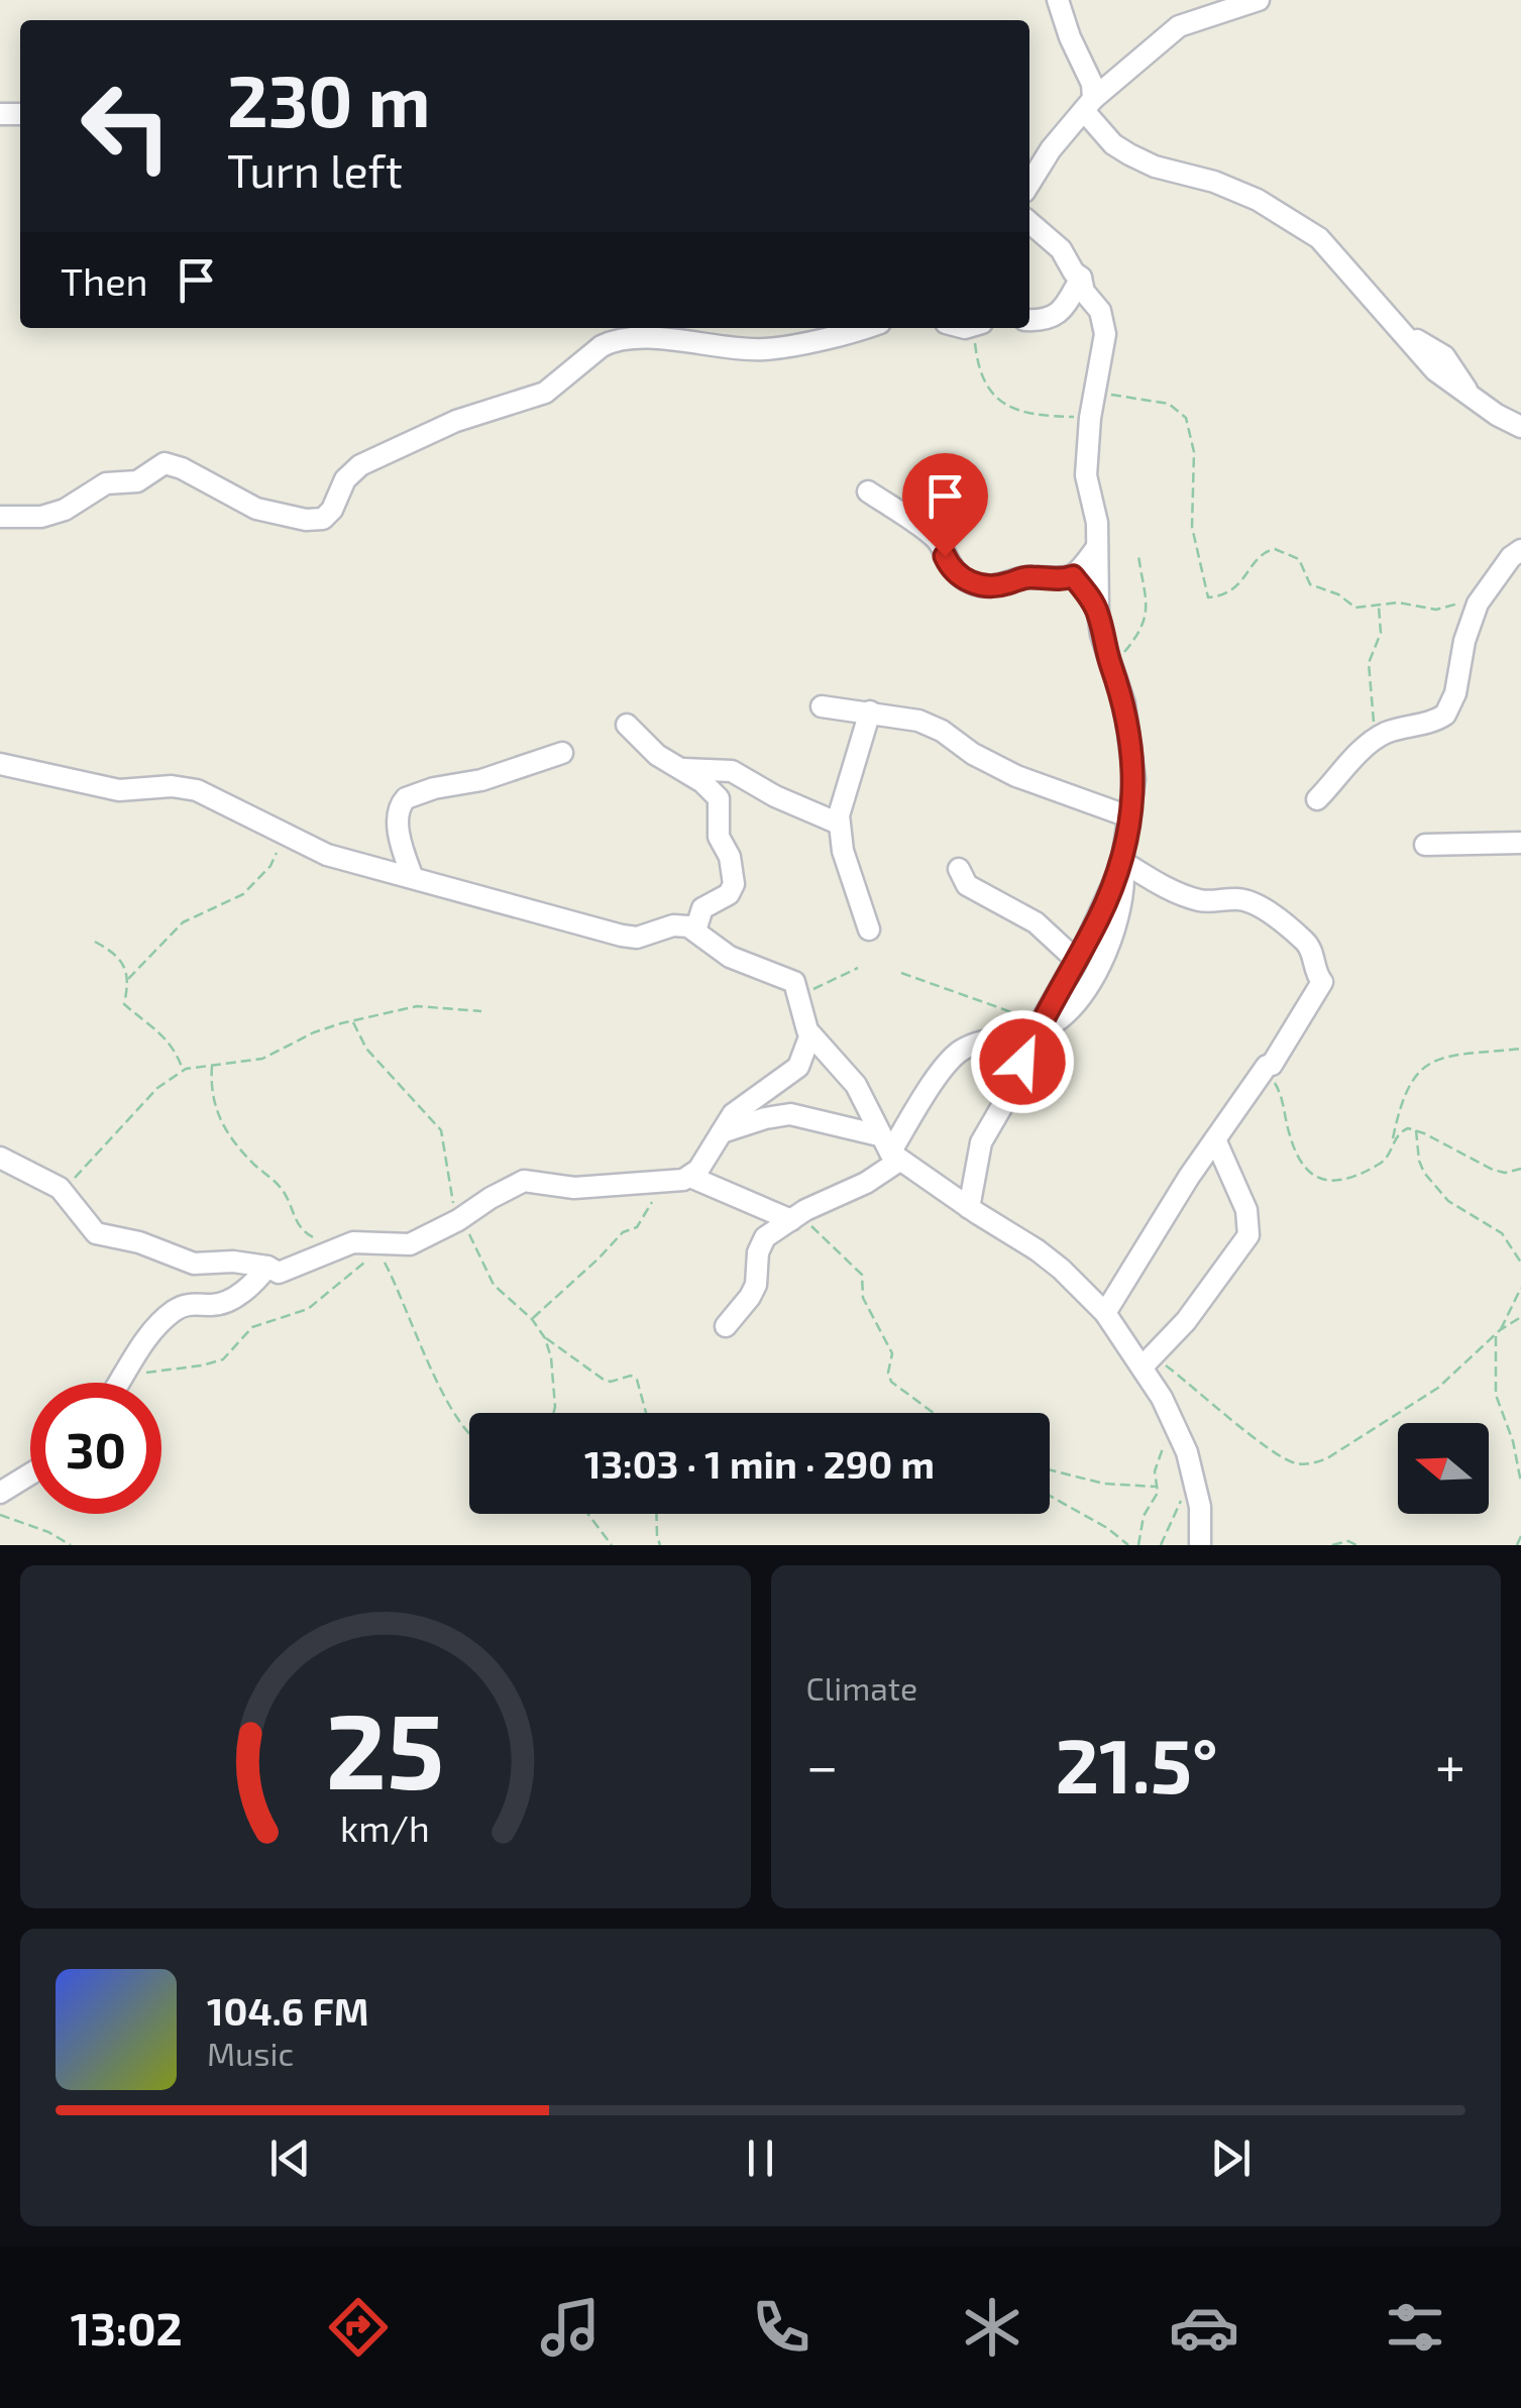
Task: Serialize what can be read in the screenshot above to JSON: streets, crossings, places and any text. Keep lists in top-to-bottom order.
{
  "north": "left",
  "page": {
    "turn": ["230 m", "Turn left"],
    "then": "Then",
    "limit": "30",
    "trip": "13:03 · 1 min · 290 m",
    "tile": "Climate",
    "heat": ["−", "21.5°", "+"],
    "song": ["104.6 FM", "Music"],
    "tabs": "13:02",
    "gauge": ["25", "km/h"]
  }
}
